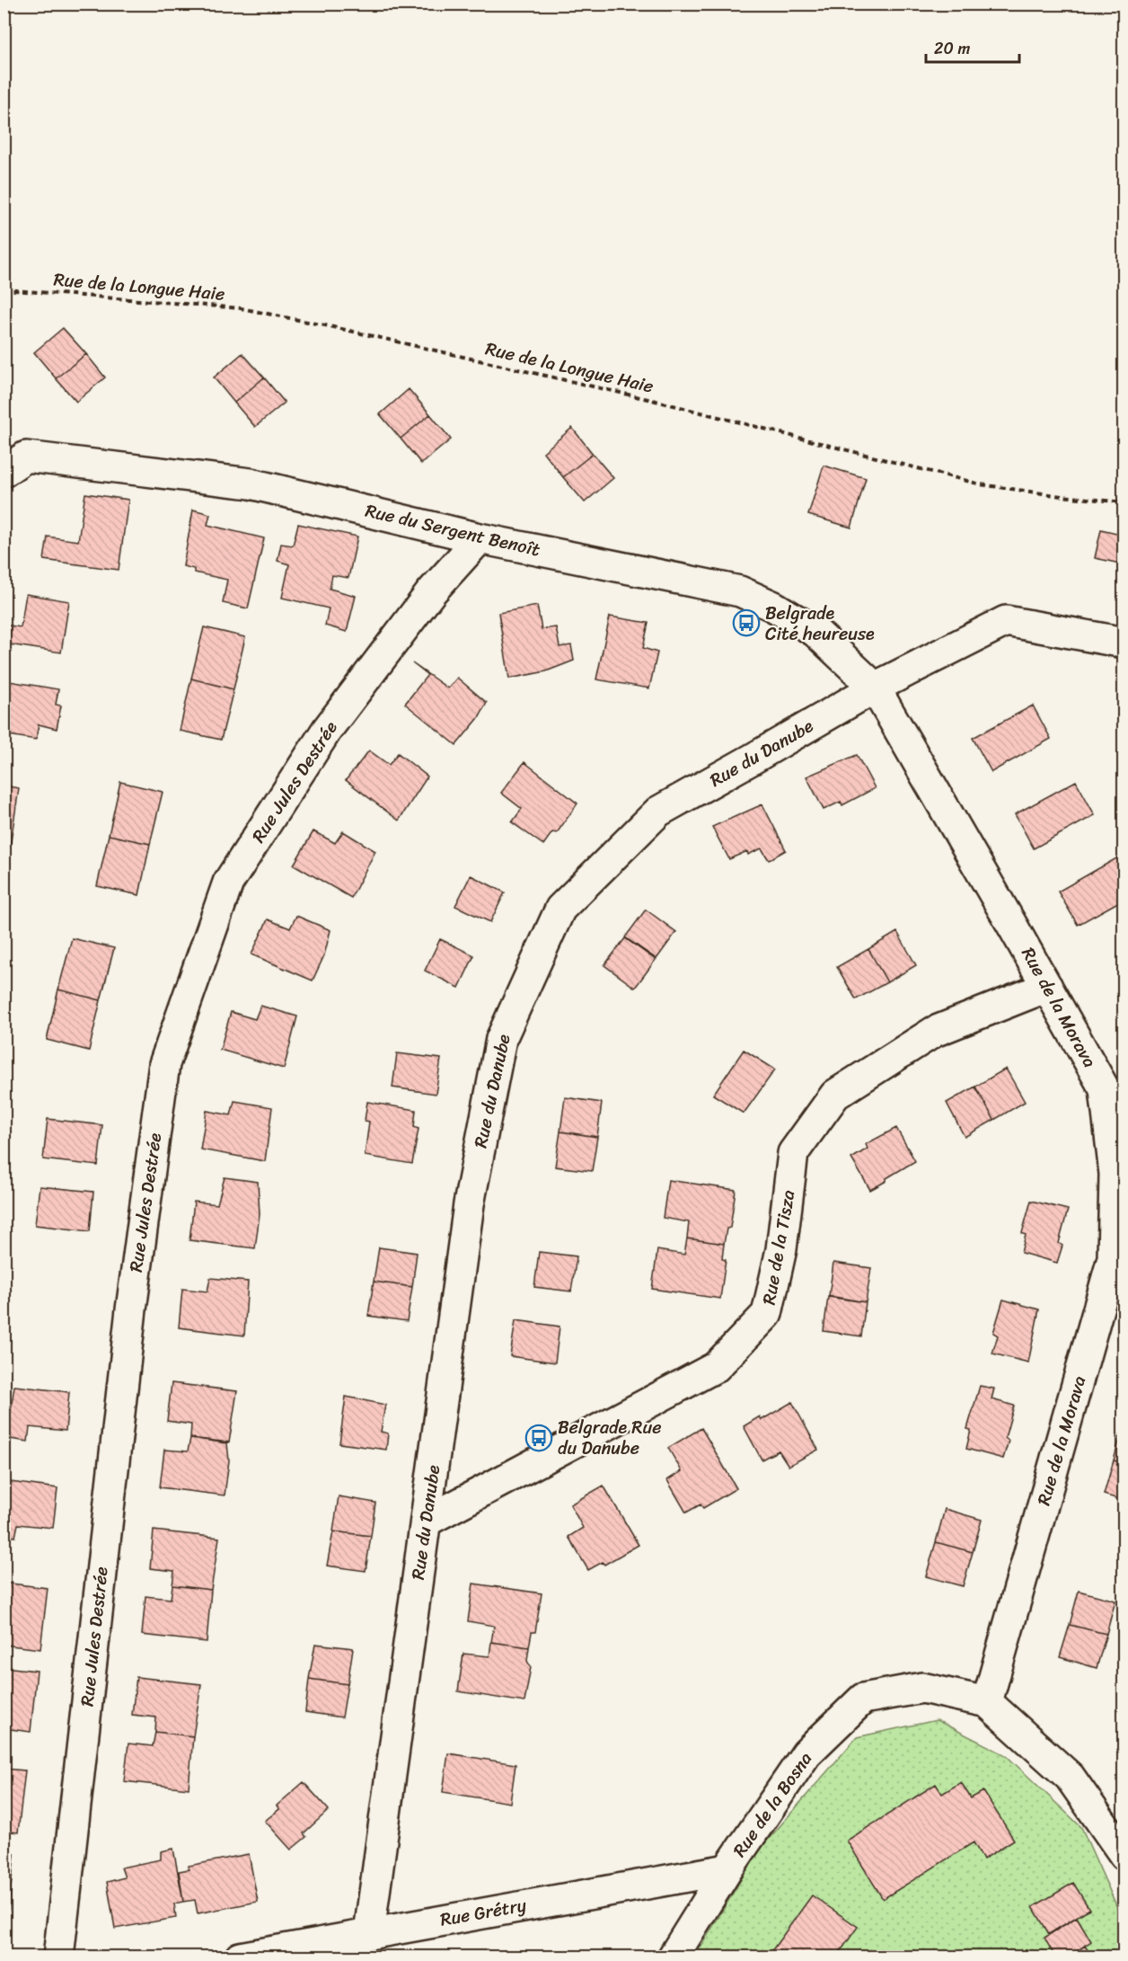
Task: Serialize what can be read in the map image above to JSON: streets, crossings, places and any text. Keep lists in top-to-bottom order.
{
  "streets": {
    "street": [
      "Rue du Sergent Benoît",
      "Rue du Danube",
      "Rue Jules Destrée",
      "Rue de la Morava",
      "Rue de la Tisza",
      "Rue de la Bosna",
      "Rue Grétry"
    ],
    "path": ["Rue de la Longue Haie"]
  },
  "crossings": [
    ["Rue du Sergent Benoît", "Rue du Danube"],
    ["Rue du Sergent Benoît", "Rue Jules Destrée"],
    ["Rue du Sergent Benoît", "Rue de la Morava"],
    ["Rue du Danube", "Rue de la Morava"],
    ["Rue du Danube", "Rue de la Tisza"],
    ["Rue du Danube", "Rue Grétry"],
    ["Rue de la Morava", "Rue de la Tisza"],
    ["Rue de la Morava", "Rue de la Bosna"],
    ["Rue de la Bosna", "Rue Grétry"]
  ],
  "places": {
    "bus stop": ["Belgrade Cité heureuse", "Belgrade Rue du Danube"]
  },
  "scale_bar": "20 m"
}
